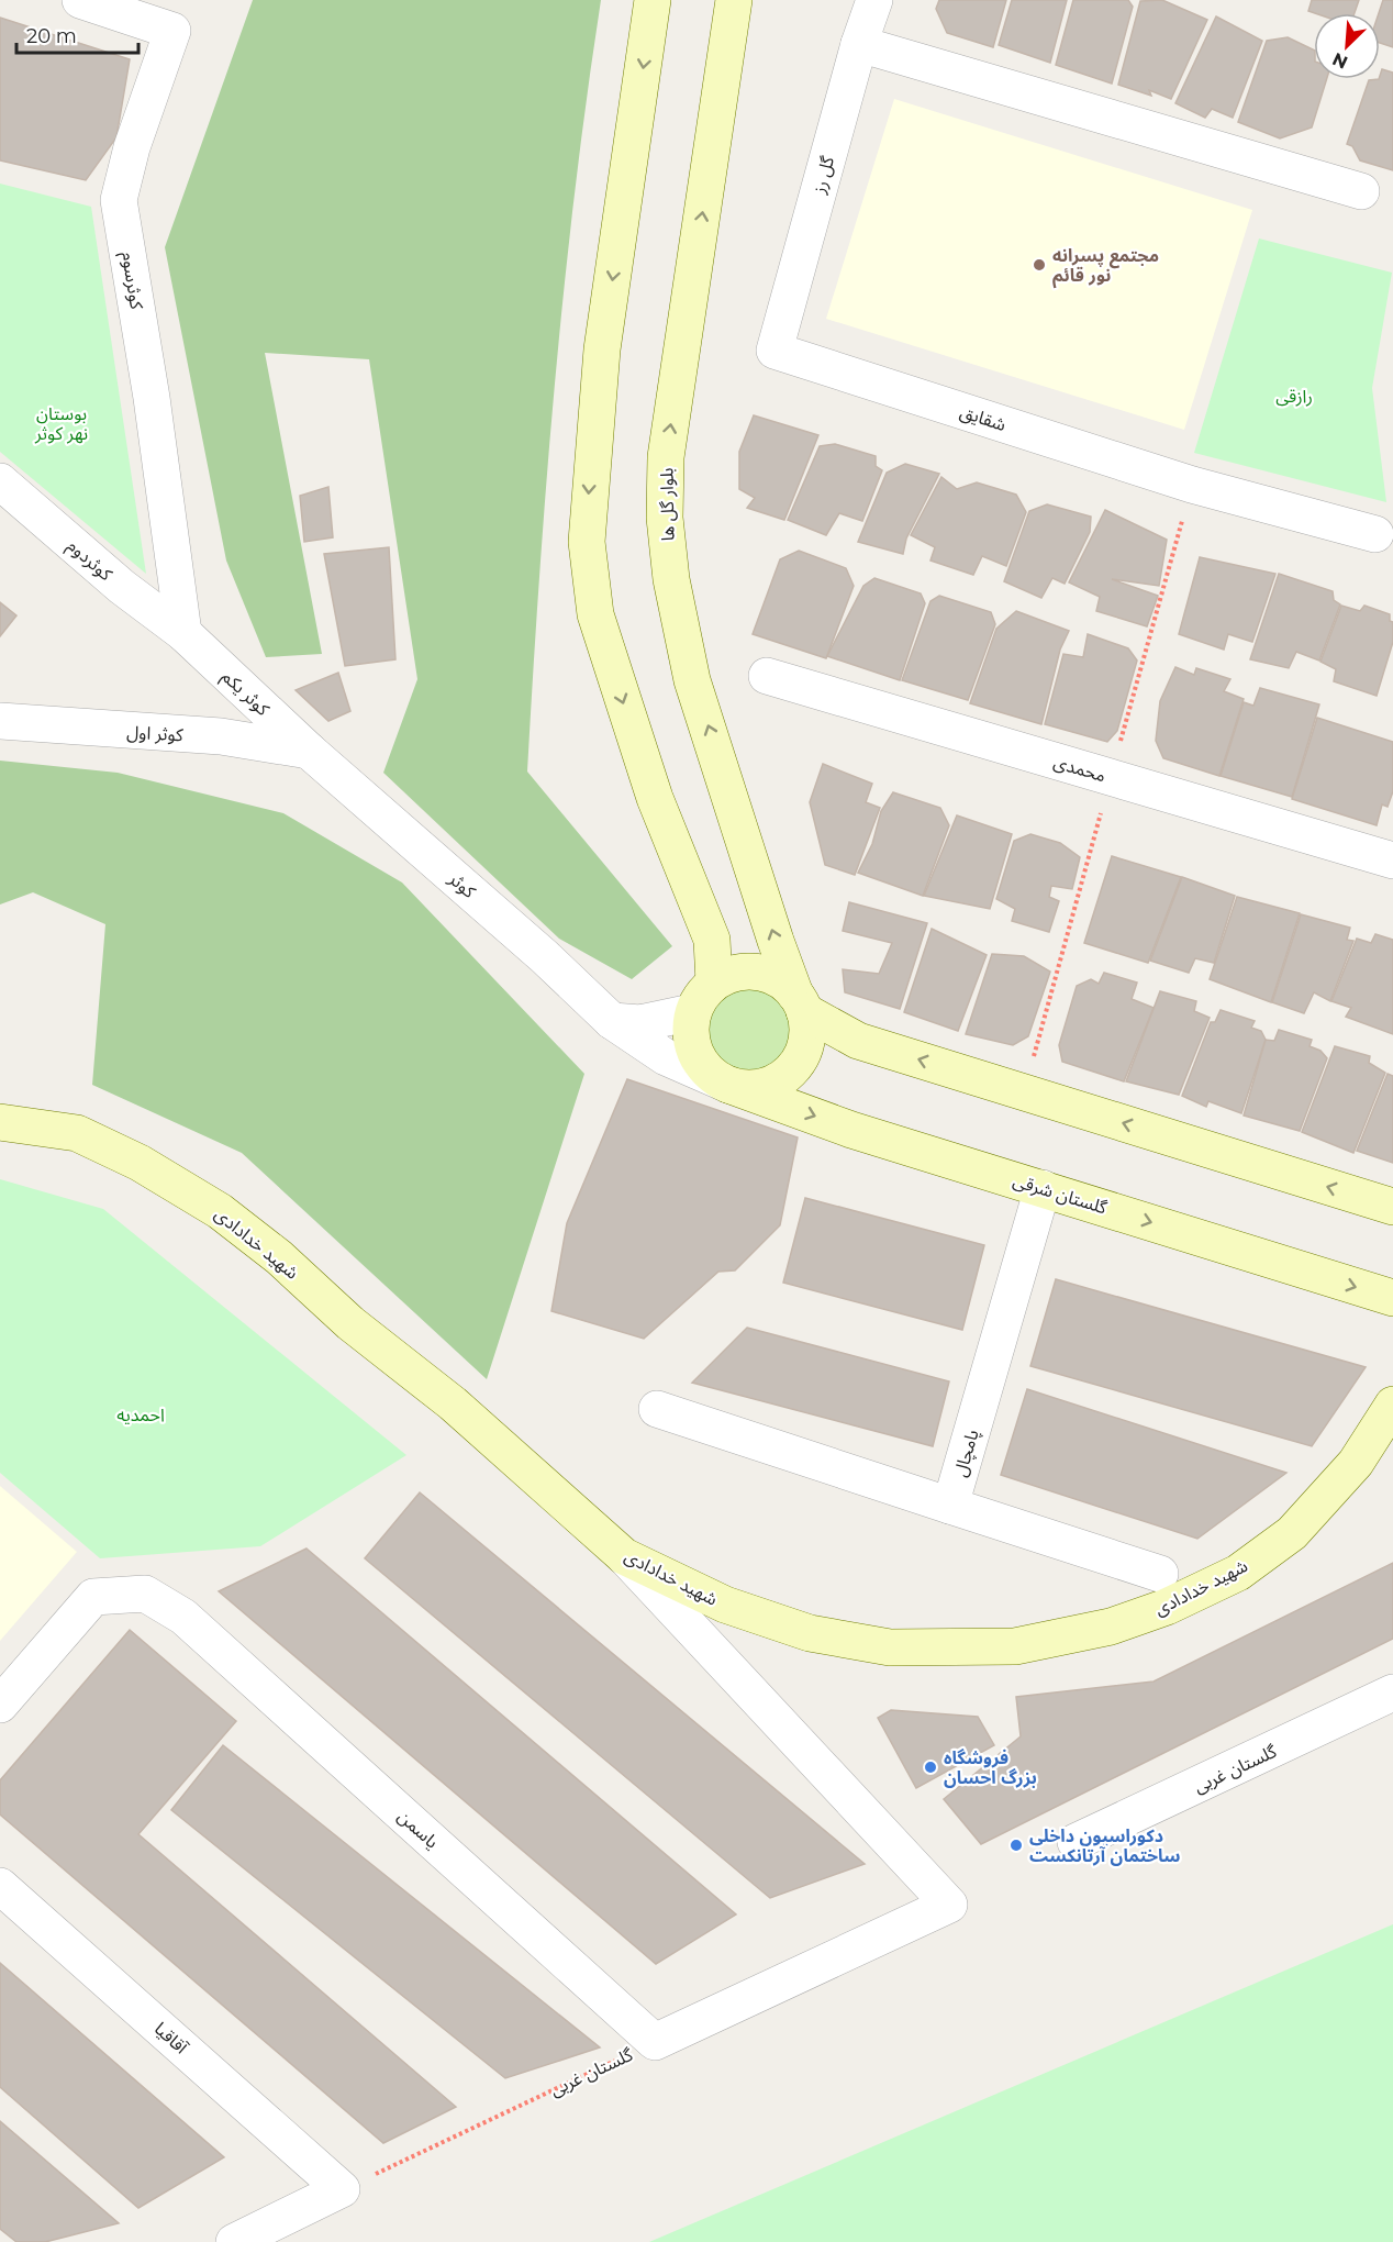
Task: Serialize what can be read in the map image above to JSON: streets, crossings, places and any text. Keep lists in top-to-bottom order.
{
  "streets": {
    "main road": ["بلوار گل ها", "گلستان شرقی", "شهید خدادادی"],
    "street": [
      "گل رز",
      "کوثرسوم",
      "شقایق",
      "کوثردوم",
      "کوثر یکم",
      "کوثر اول",
      "محمدی",
      "کوثر",
      "پامچال",
      "گلستان غربی",
      "یاسمن",
      "آقاقیا"
    ]
  },
  "crossings": [
    ["گل رز", "شقایق"],
    ["کوثرسوم", "کوثردوم"],
    ["کوثرسوم", "کوثر یکم"],
    ["بلوار گل ها", "کوثر"],
    ["بلوار گل ها", "گلستان شرقی"],
    ["کوثردوم", "کوثر یکم"],
    ["کوثر یکم", "کوثر اول"],
    ["کوثر یکم", "کوثر"],
    ["کوثر اول", "کوثر"],
    ["کوثر", "گلستان شرقی"],
    ["گلستان شرقی", "پامچال"],
    ["شهید خدادادی", "گلستان غربی"],
    ["گلستان غربی", "یاسمن"],
    ["گلستان غربی", "آقاقیا"]
  ],
  "parks": ["رازقی", "بوستان نهر کوثر", "احمدیه"],
  "places": ["مجتمع پسرانه نور قائم", "فروشگاه بزرگ احسان", "دکوراسیون داخلی ساختمان آرتانکست"],
  "scale_bar": "20 m",
  "north": "bottom left"
}
